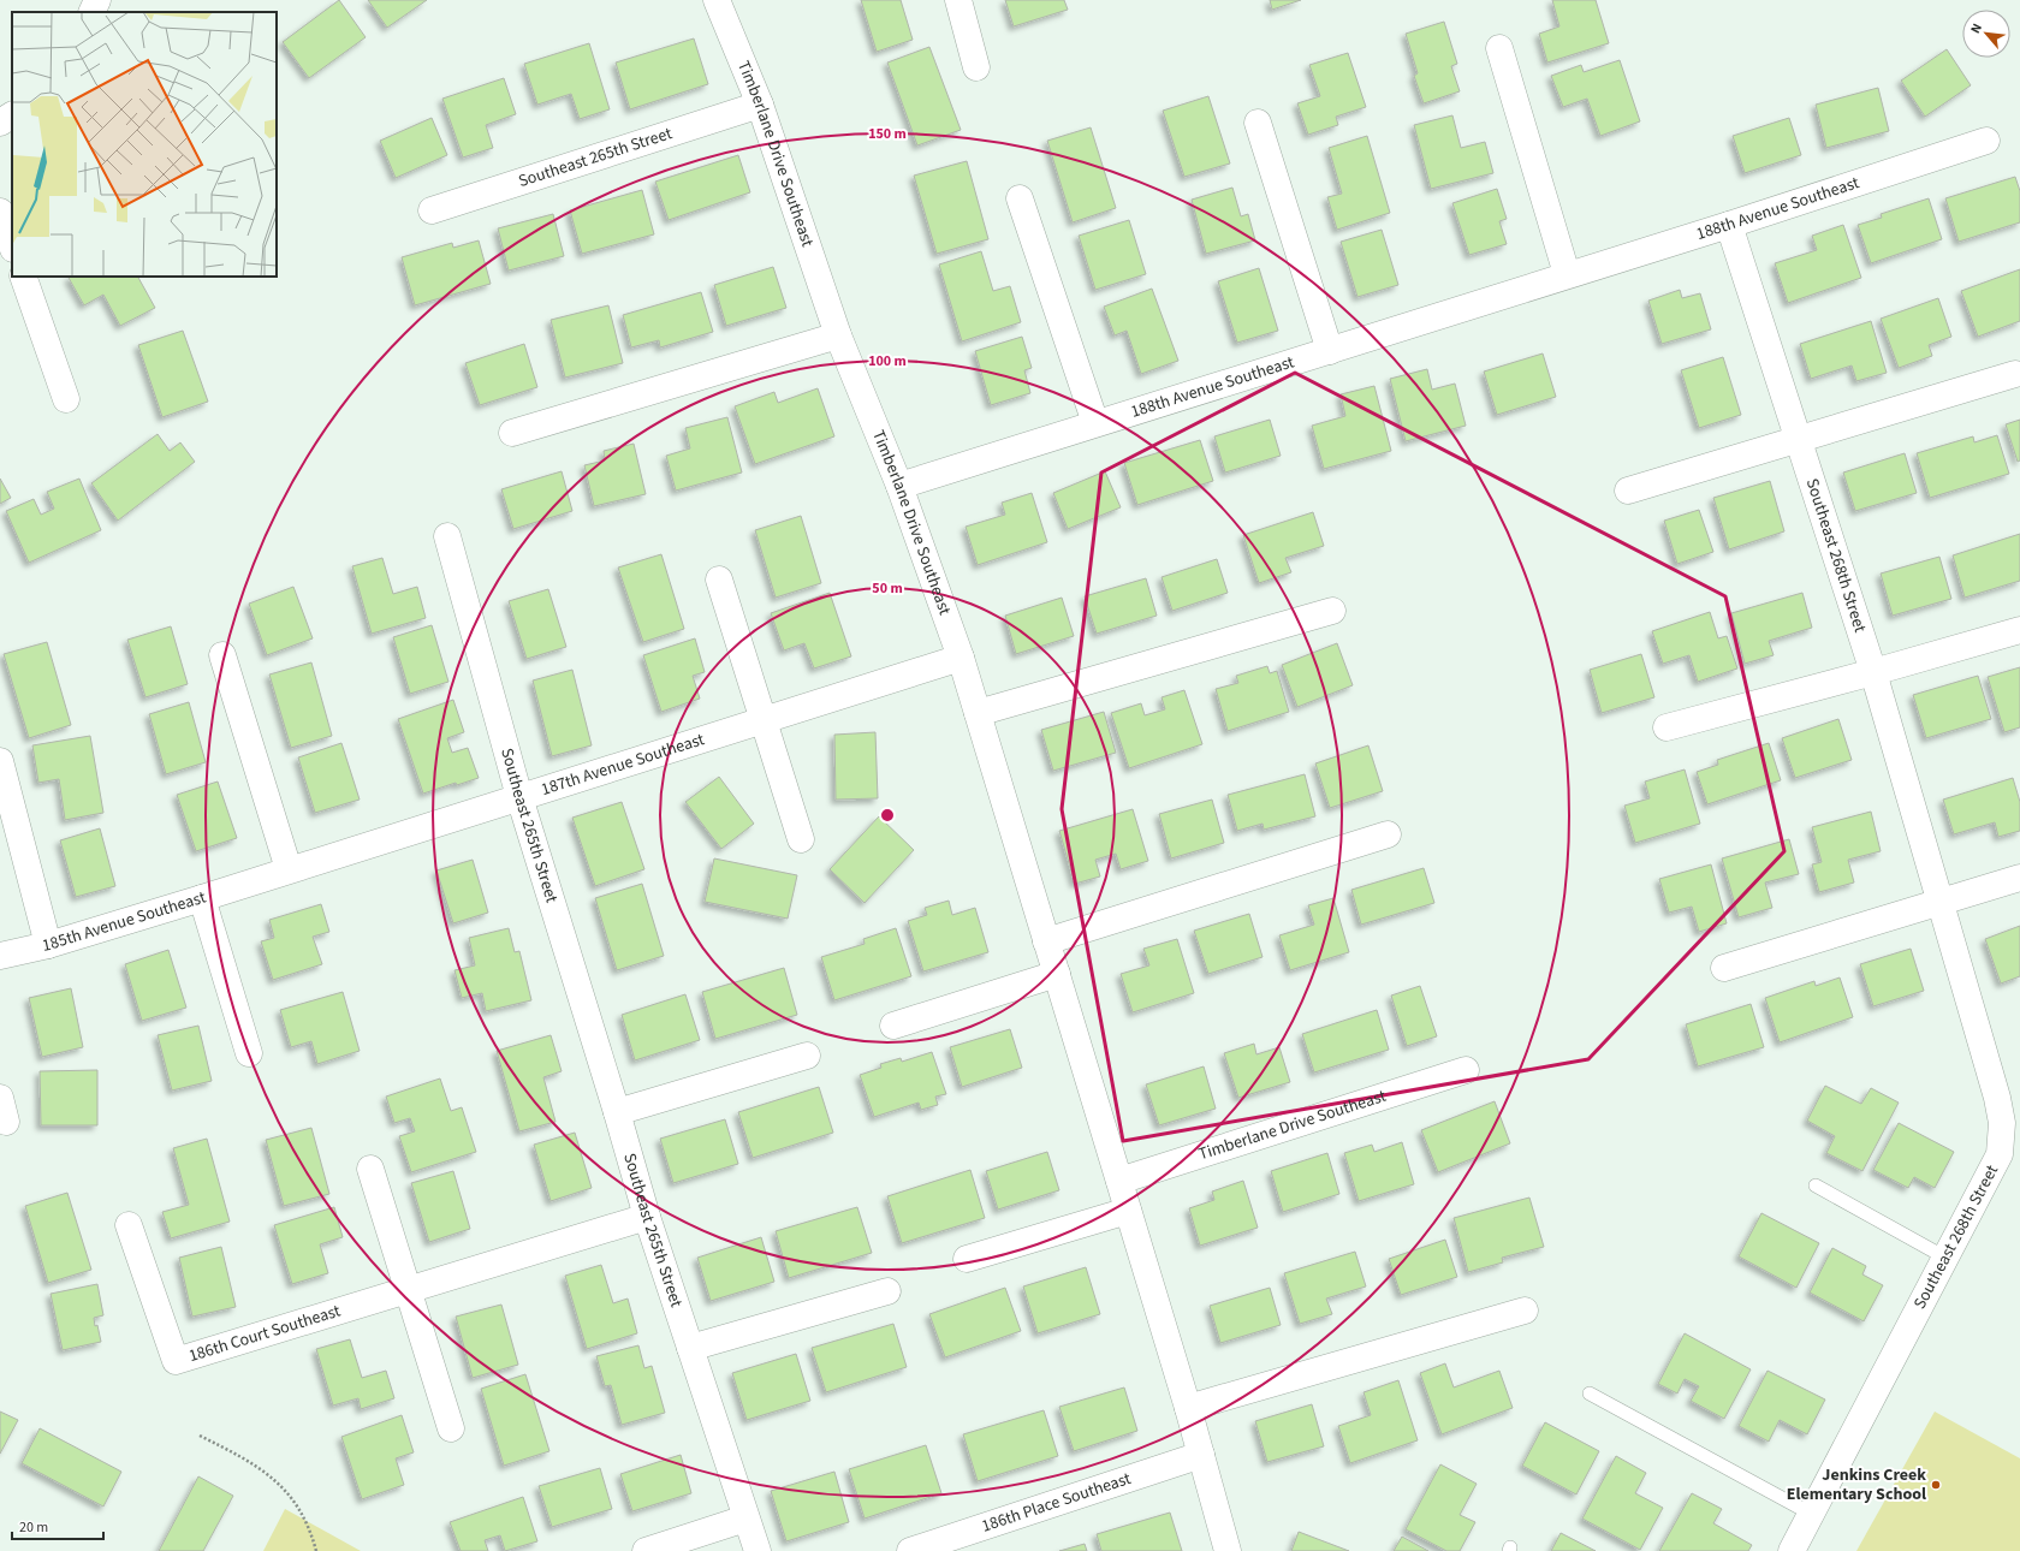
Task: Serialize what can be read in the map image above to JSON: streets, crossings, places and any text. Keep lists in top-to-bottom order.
{
  "streets": {
    "street": [
      "Timberlane Drive Southeast",
      "Southeast 265th Street",
      "188th Avenue Southeast",
      "Southeast 268th Street",
      "187th Avenue Southeast",
      "185th Avenue Southeast",
      "186th Court Southeast",
      "186th Place Southeast"
    ]
  },
  "crossings": [
    ["Timberlane Drive Southeast", "Southeast 265th Street"],
    ["Timberlane Drive Southeast", "188th Avenue Southeast"],
    ["Timberlane Drive Southeast", "187th Avenue Southeast"],
    ["Timberlane Drive Southeast", "186th Place Southeast"],
    ["Southeast 265th Street", "187th Avenue Southeast"],
    ["Southeast 265th Street", "186th Court Southeast"],
    ["188th Avenue Southeast", "Southeast 268th Street"],
    ["187th Avenue Southeast", "185th Avenue Southeast"]
  ],
  "places": ["Jenkins Creek Elementary School"],
  "scale_bar": "20 m",
  "north": "top left",
  "rings": ["150 m", "100 m", "50 m"]
}
